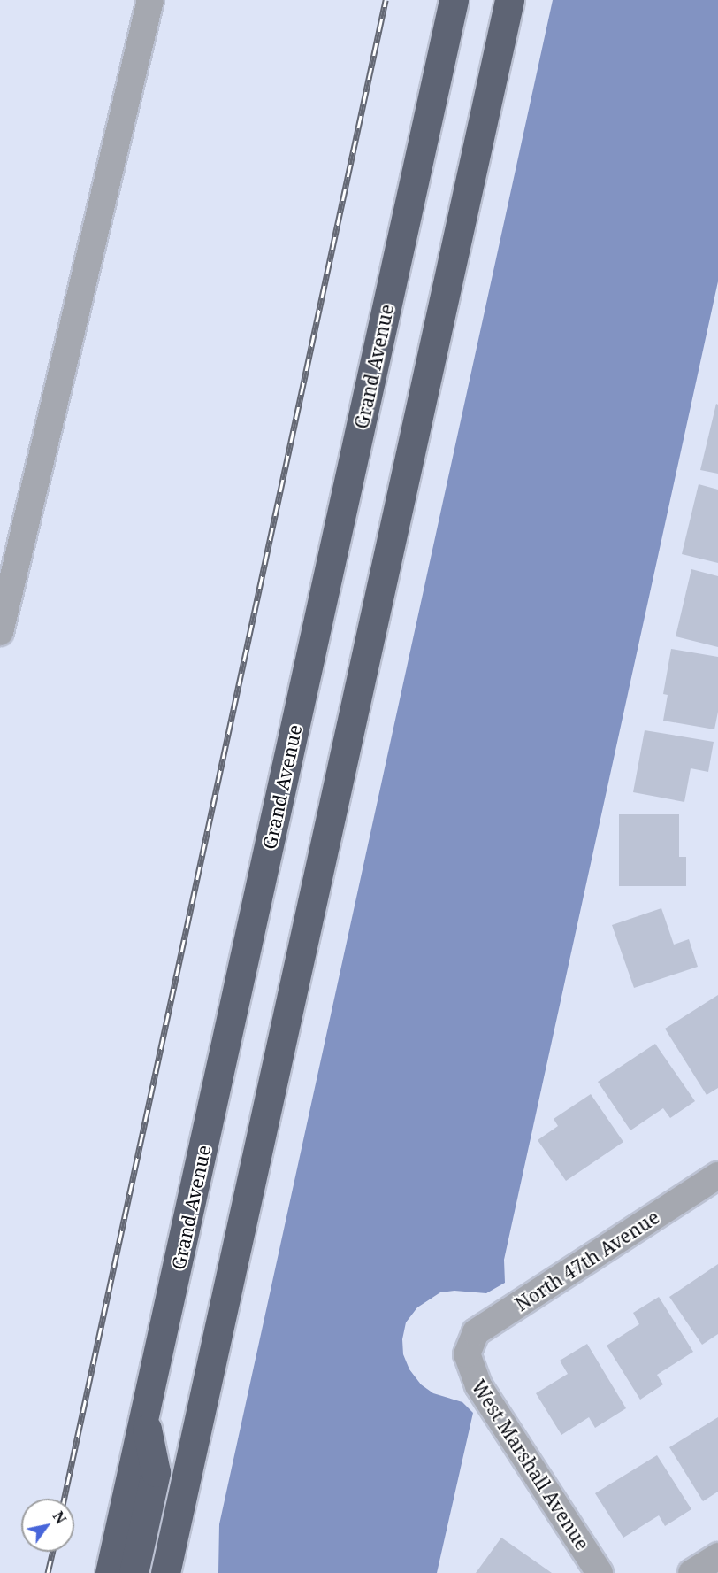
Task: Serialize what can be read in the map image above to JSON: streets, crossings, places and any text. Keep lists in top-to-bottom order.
{
  "streets": {
    "highway": ["Grand Avenue"],
    "street": ["North 47th Avenue", "West Marshall Avenue"]
  },
  "crossings": [
    ["North 47th Avenue", "West Marshall Avenue"]
  ],
  "north": "top right"
}
